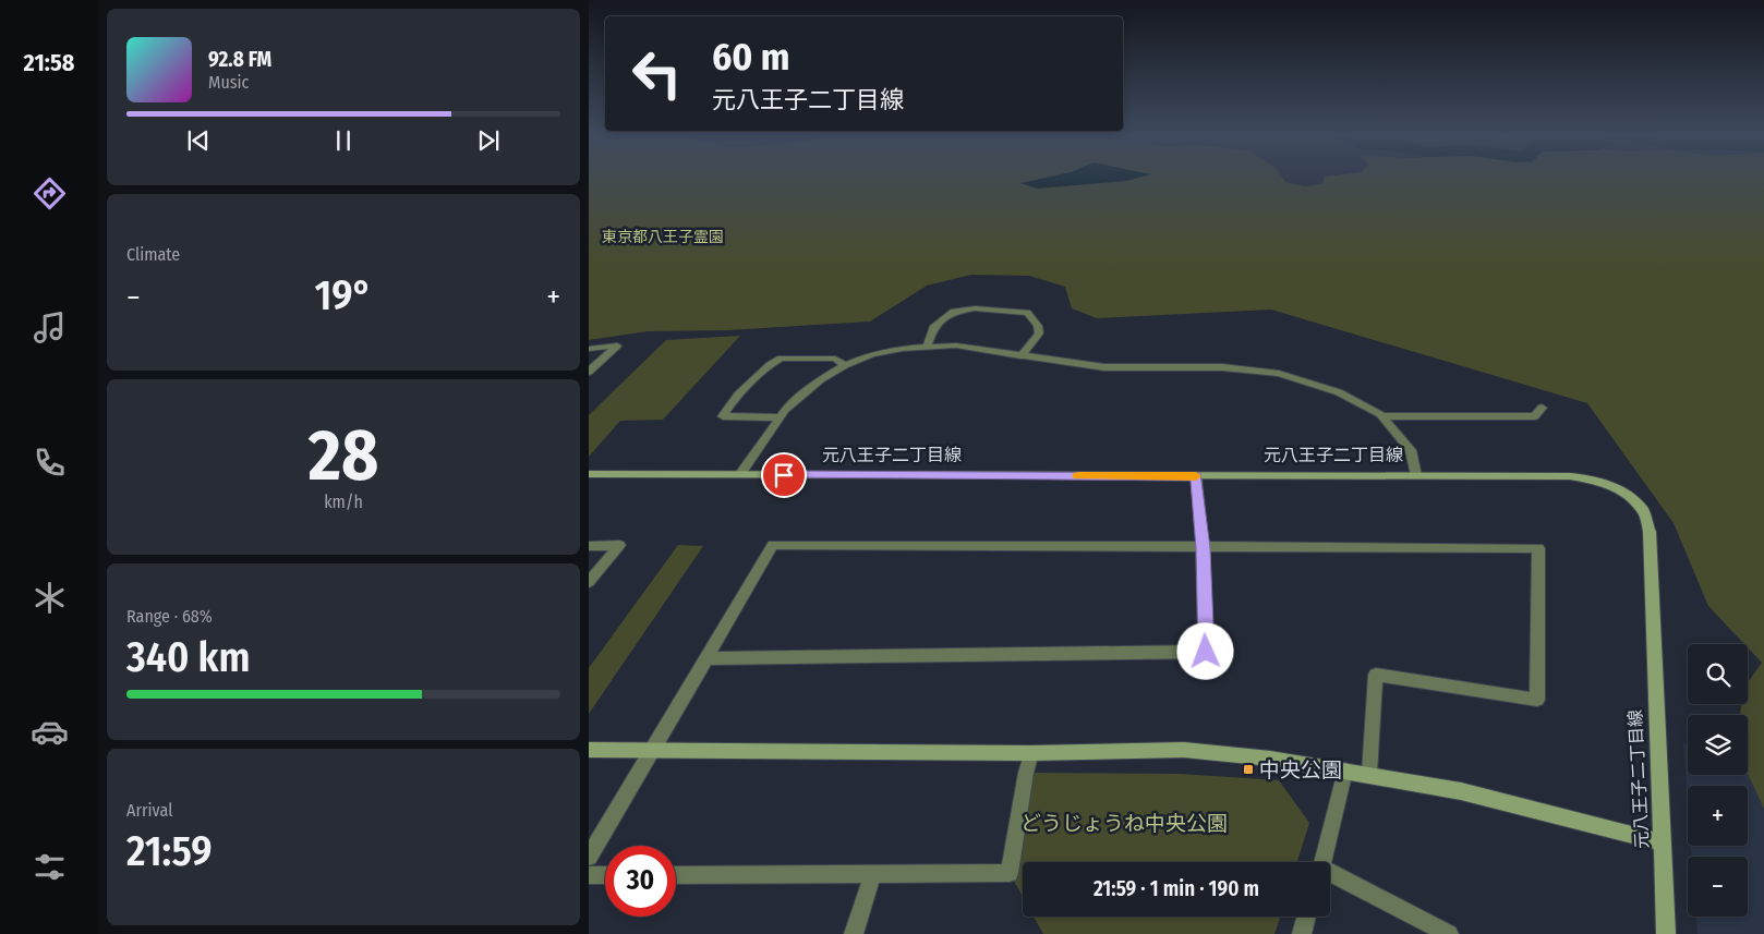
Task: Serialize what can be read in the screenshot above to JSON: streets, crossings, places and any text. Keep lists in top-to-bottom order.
{
  "streets": {
    "street": ["元八王子二丁目線"]
  },
  "parks": ["東京都八王子霊園", "どうじょうね中央公園"],
  "places": {
    "transit": ["中央公園"]
  },
  "page": {
    "tabs": "21:58",
    "turn": ["60 m", "元八王子二丁目線"],
    "song": ["92.8 FM", "Music"],
    "tile": [
      "Climate",
      ["28", "km/h"],
      ["Range · 68%", "340 km"],
      ["Arrival", "21:59"]
    ],
    "heat": ["−", "19°", "+"],
    "map_buttons": ["+", "−"],
    "limit": "30",
    "trip": "21:59 · 1 min · 190 m"
  }
}
